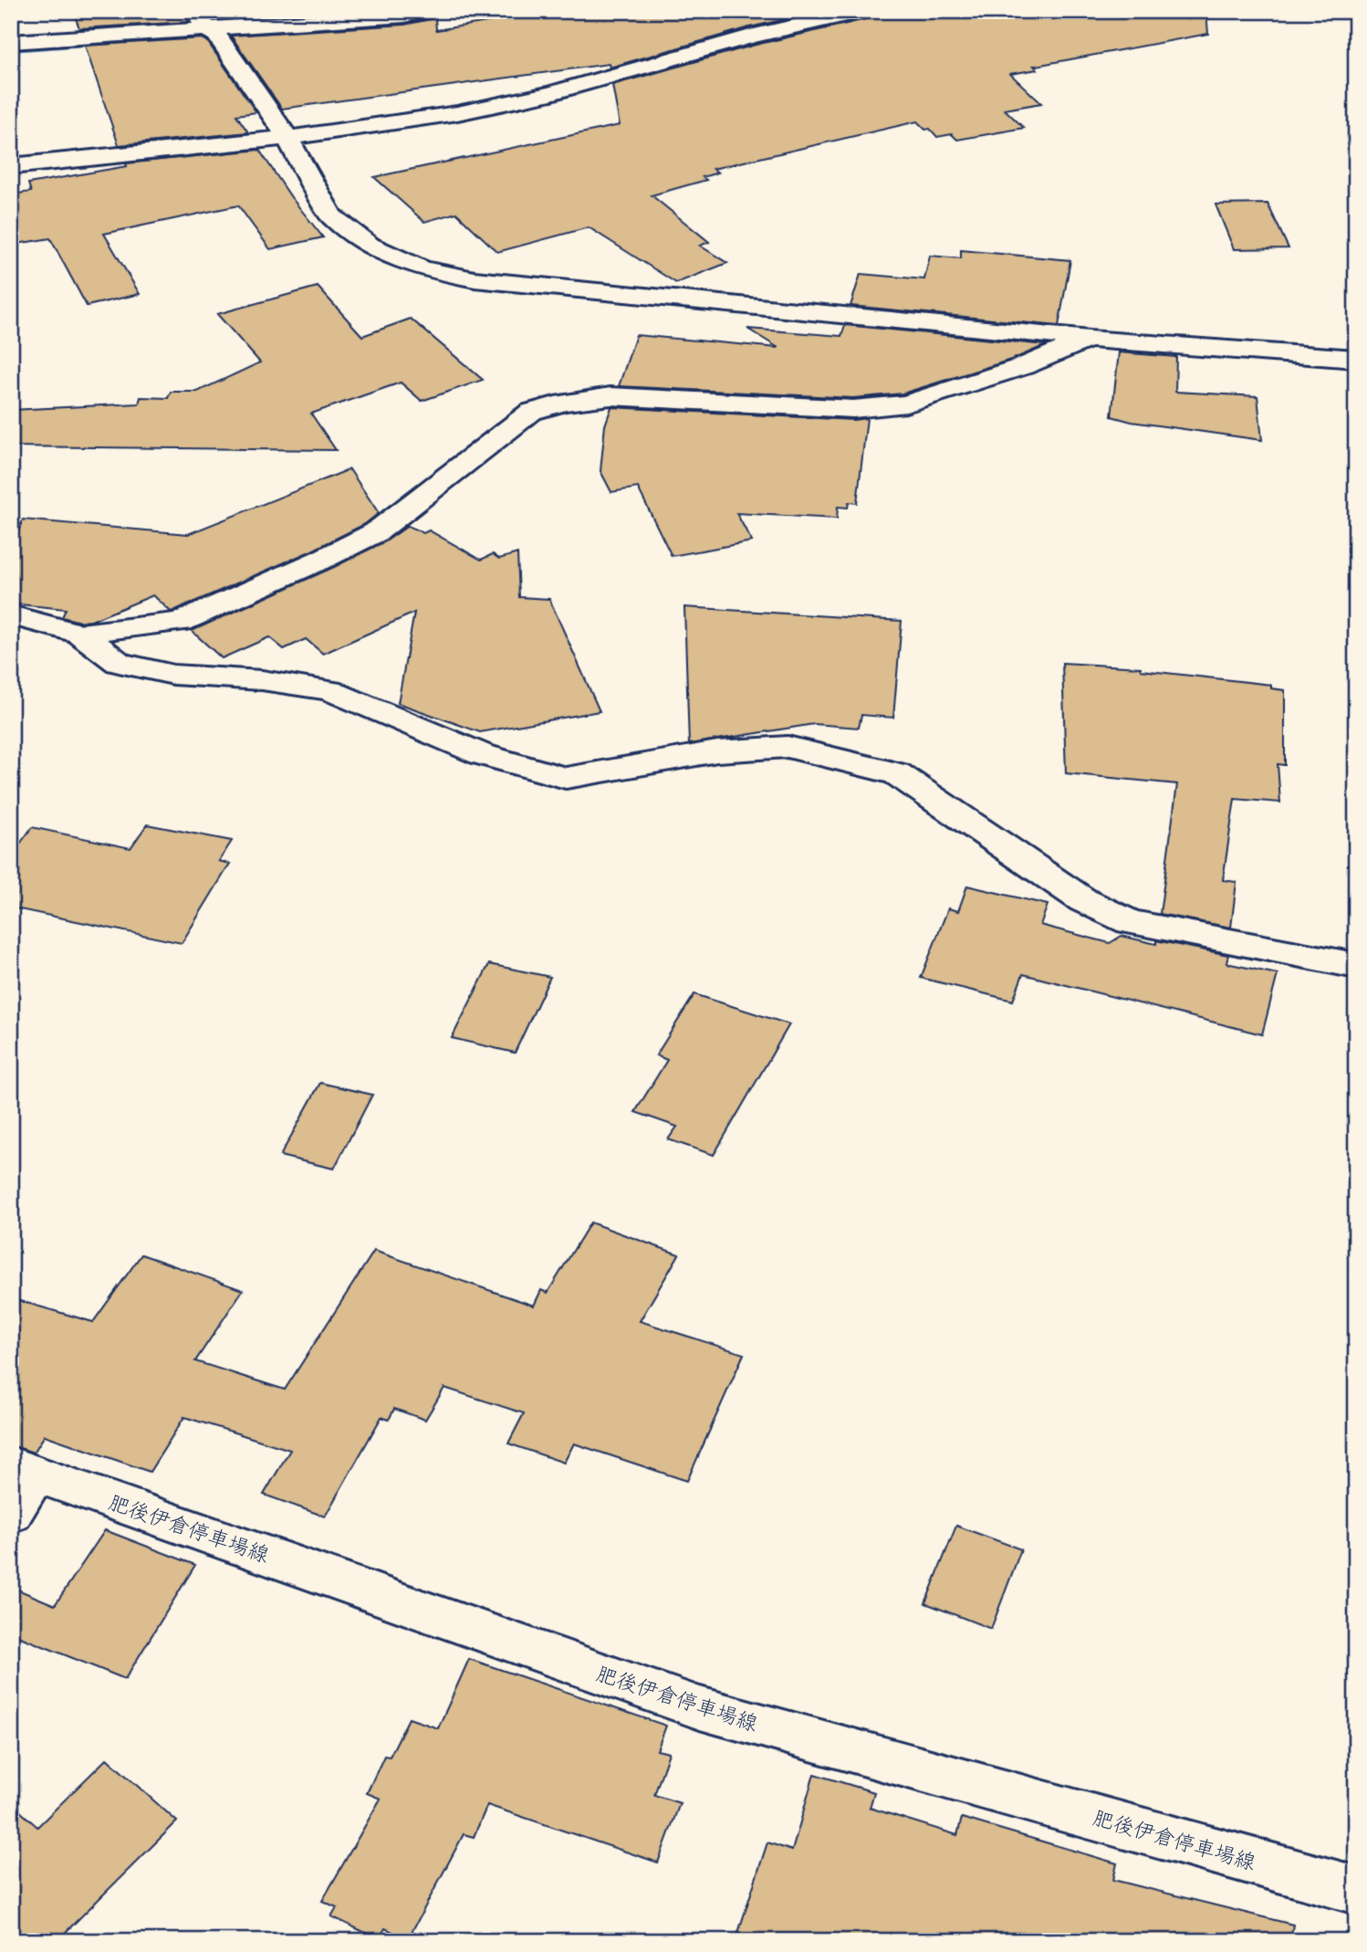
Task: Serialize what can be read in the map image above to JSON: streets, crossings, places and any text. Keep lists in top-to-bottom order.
{
  "streets": {
    "street": ["肥後伊倉停車場線"]
  }
}
